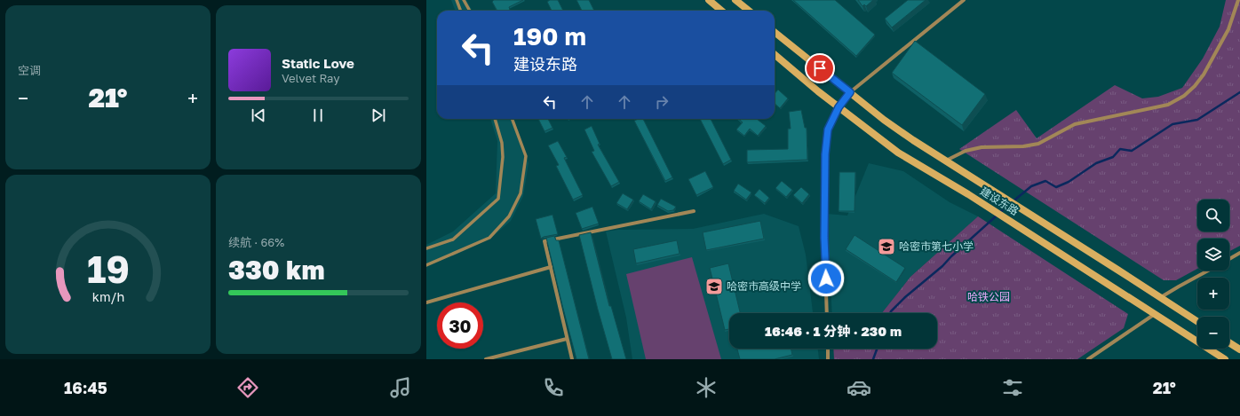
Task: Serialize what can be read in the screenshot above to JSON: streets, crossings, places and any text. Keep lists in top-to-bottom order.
{
  "streets": {
    "main road": ["建设东路"]
  },
  "parks": ["哈铁公园"],
  "places": {
    "school or university": ["哈密市第七小学", "哈密市高级中学"]
  },
  "page": {
    "tile": [
      "空调",
      ["续航 · 66%", "330 km"]
    ],
    "turn": ["190 m", "建设东路"],
    "song": ["Static Love", "Velvet Ray"],
    "heat": ["−", "21°", "+"],
    "map_buttons": ["+", "−"],
    "limit": "30",
    "trip": "16:46 · 1 分钟 · 230 m",
    "tabs": ["16:45", "21°"],
    "gauge": ["19", "km/h"]
  }
}
